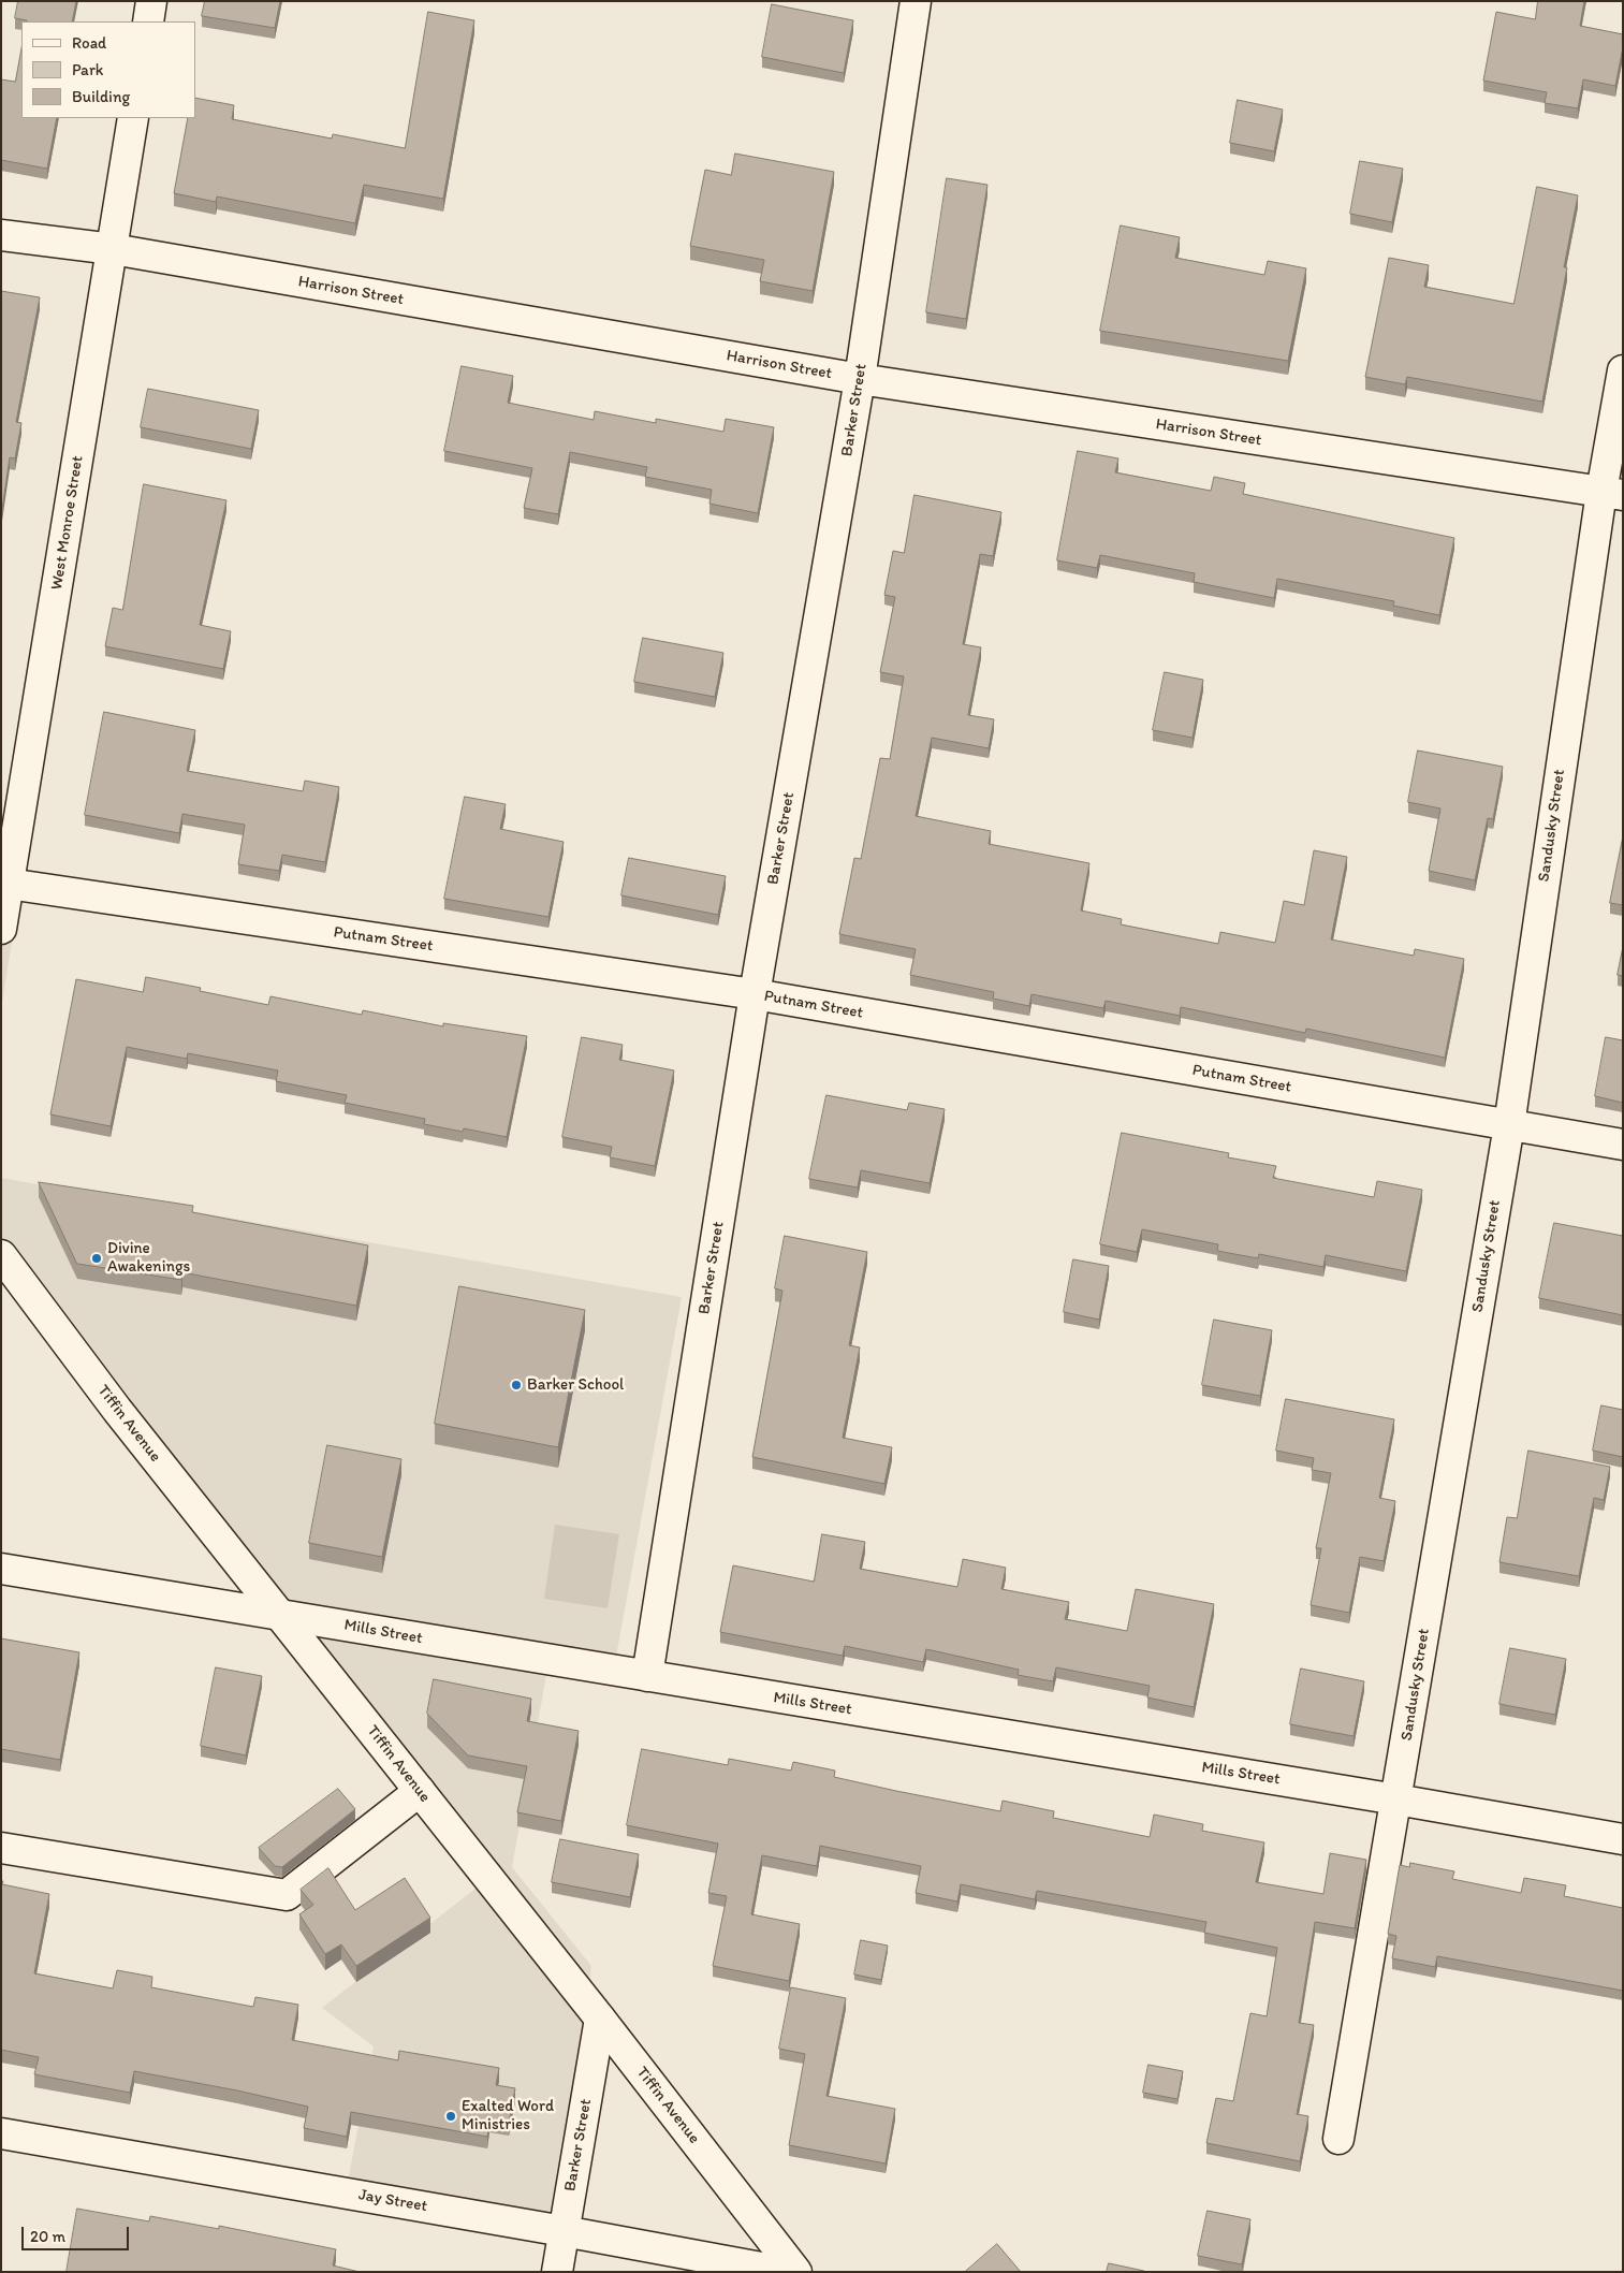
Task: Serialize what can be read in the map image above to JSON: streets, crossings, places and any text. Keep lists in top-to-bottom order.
{
  "streets": {
    "street": [
      "Harrison Street",
      "Barker Street",
      "West Monroe Street",
      "Sandusky Street",
      "Putnam Street",
      "Tiffin Avenue",
      "Mills Street",
      "Jay Street"
    ]
  },
  "crossings": [
    ["Harrison Street", "Barker Street"],
    ["Harrison Street", "West Monroe Street"],
    ["Harrison Street", "Sandusky Street"],
    ["Barker Street", "Putnam Street"],
    ["Barker Street", "Tiffin Avenue"],
    ["Barker Street", "Mills Street"],
    ["Barker Street", "Jay Street"],
    ["West Monroe Street", "Putnam Street"],
    ["Sandusky Street", "Putnam Street"],
    ["Sandusky Street", "Mills Street"],
    ["Tiffin Avenue", "Mills Street"]
  ],
  "places": ["Divine Awakenings", "Barker School", "Exalted Word Ministries"],
  "legend": ["Road", "Park", "Building"],
  "scale_bar": "20 m"
}
